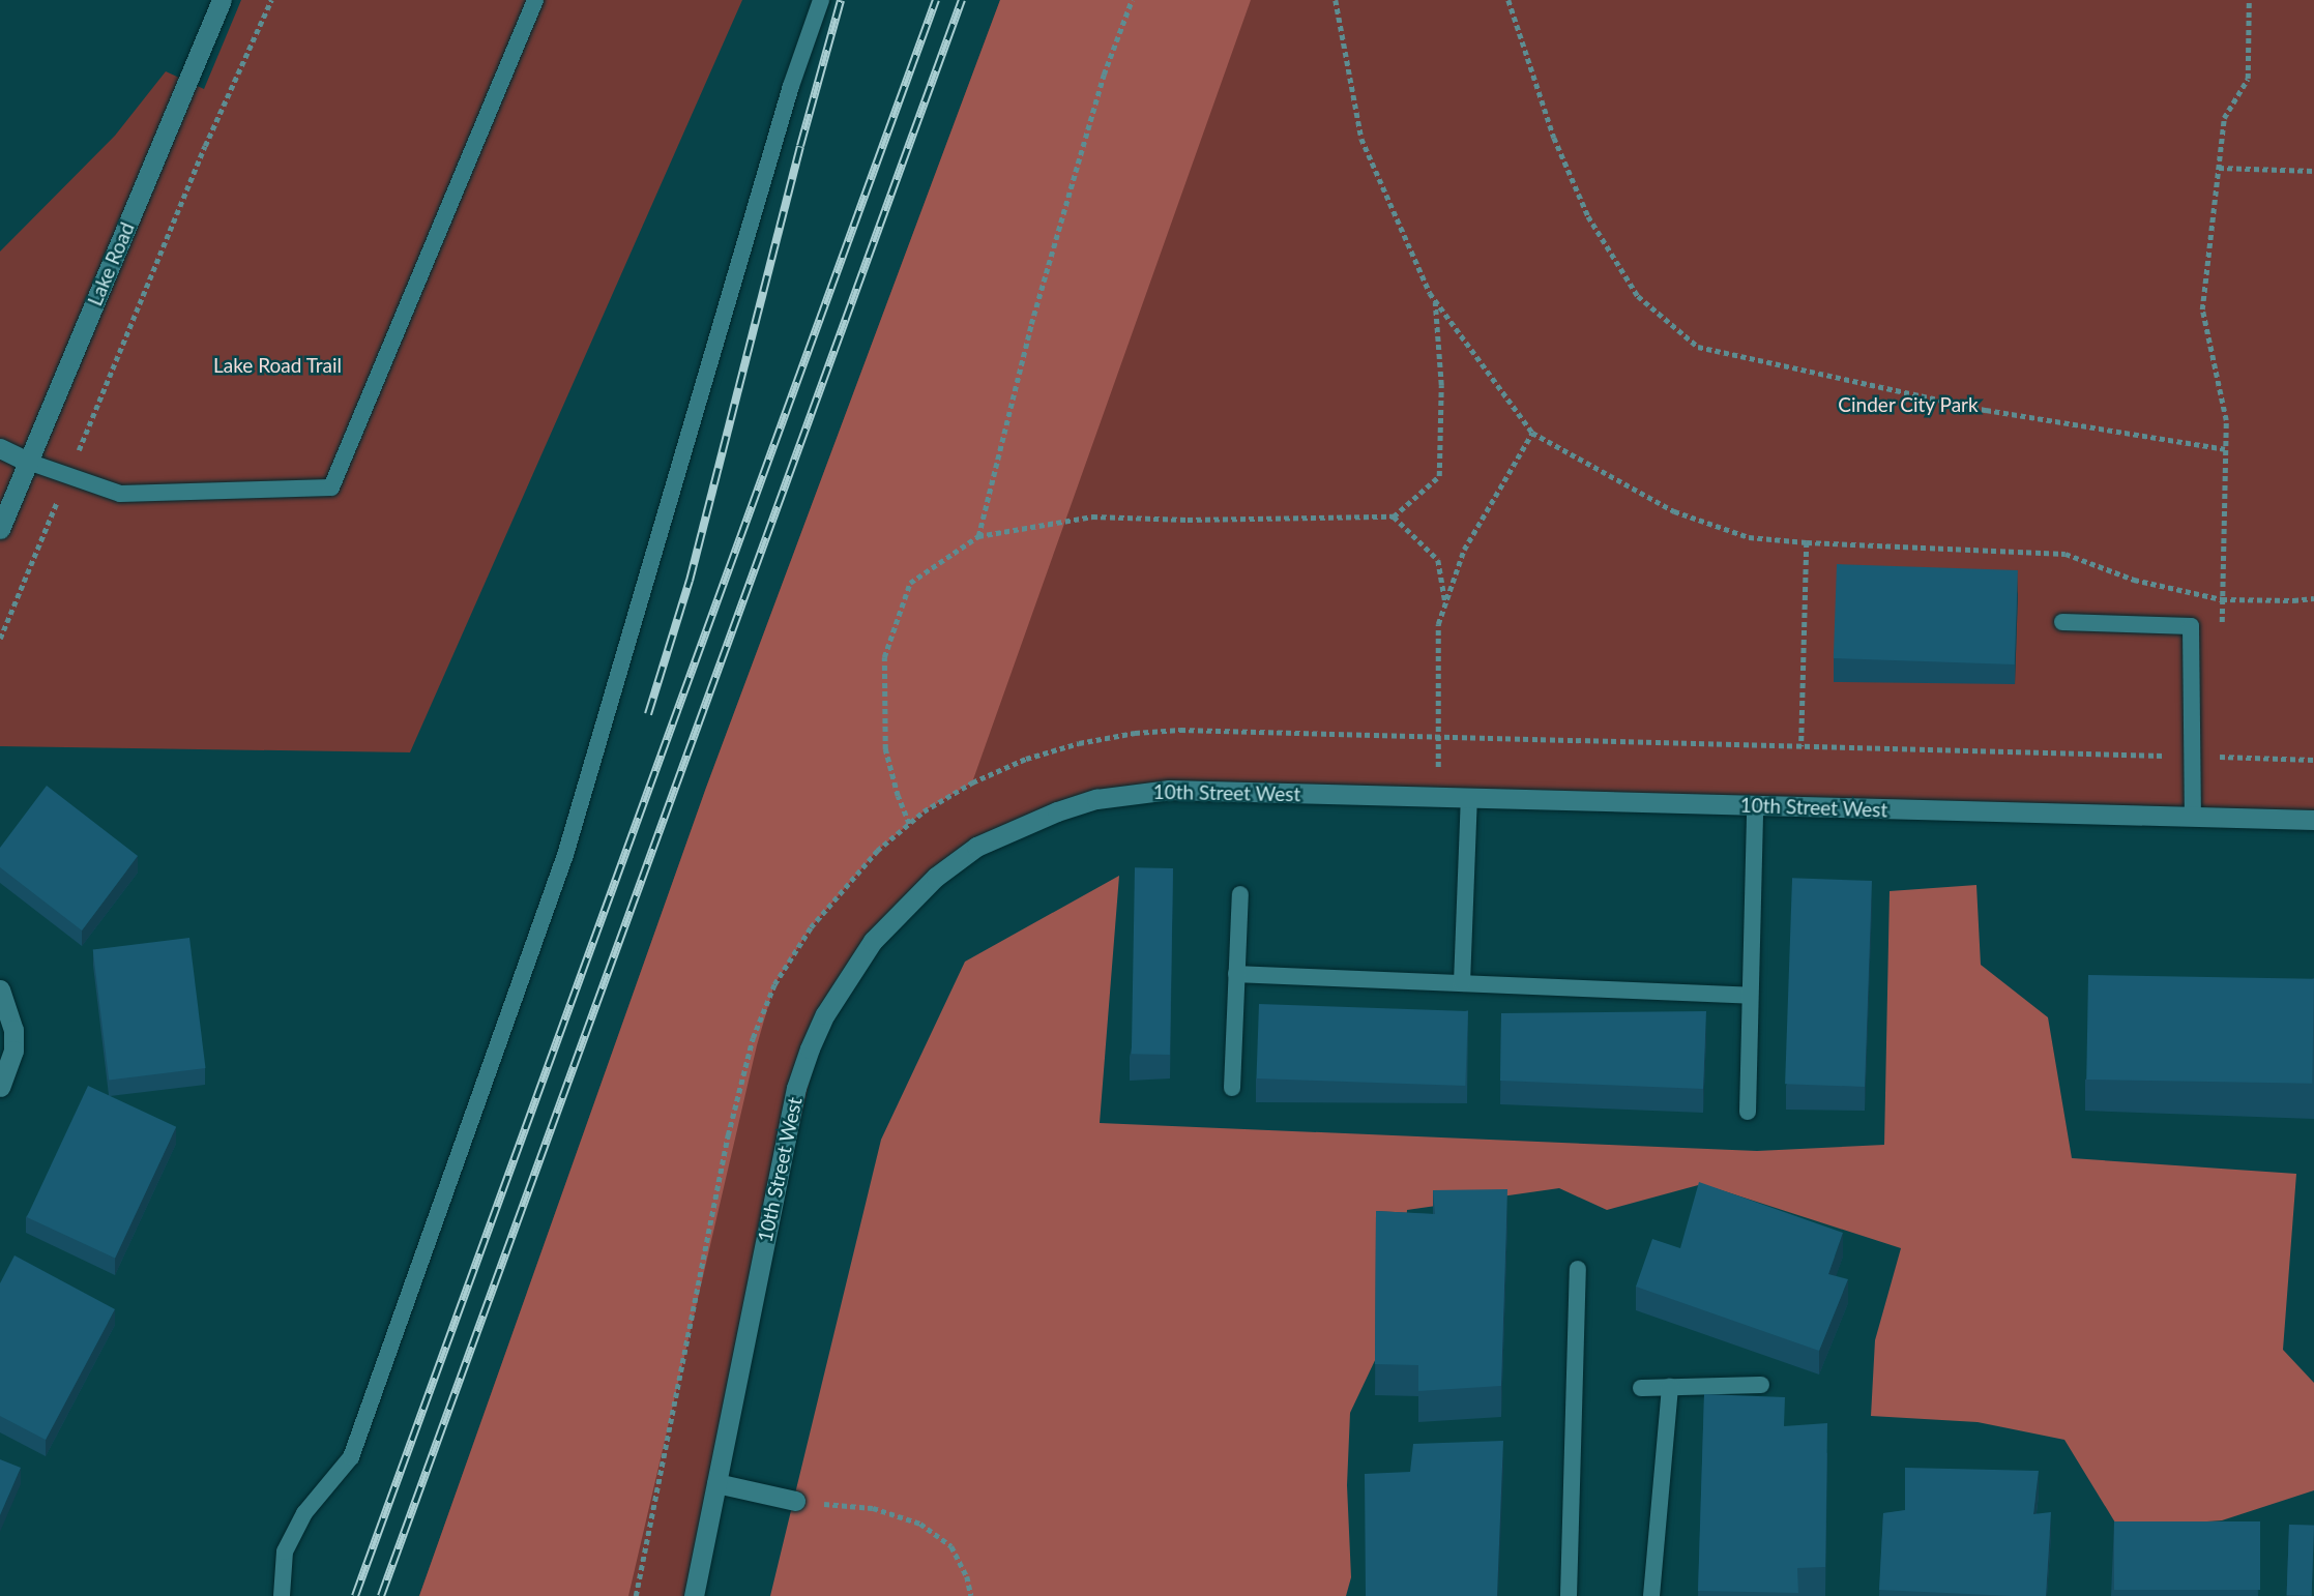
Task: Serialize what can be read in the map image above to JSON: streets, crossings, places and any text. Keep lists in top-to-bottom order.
{
  "streets": {
    "street": ["Lake Road", "10th Street West"]
  },
  "parks": ["Lake Road Trail", "Cinder City Park"]
}
